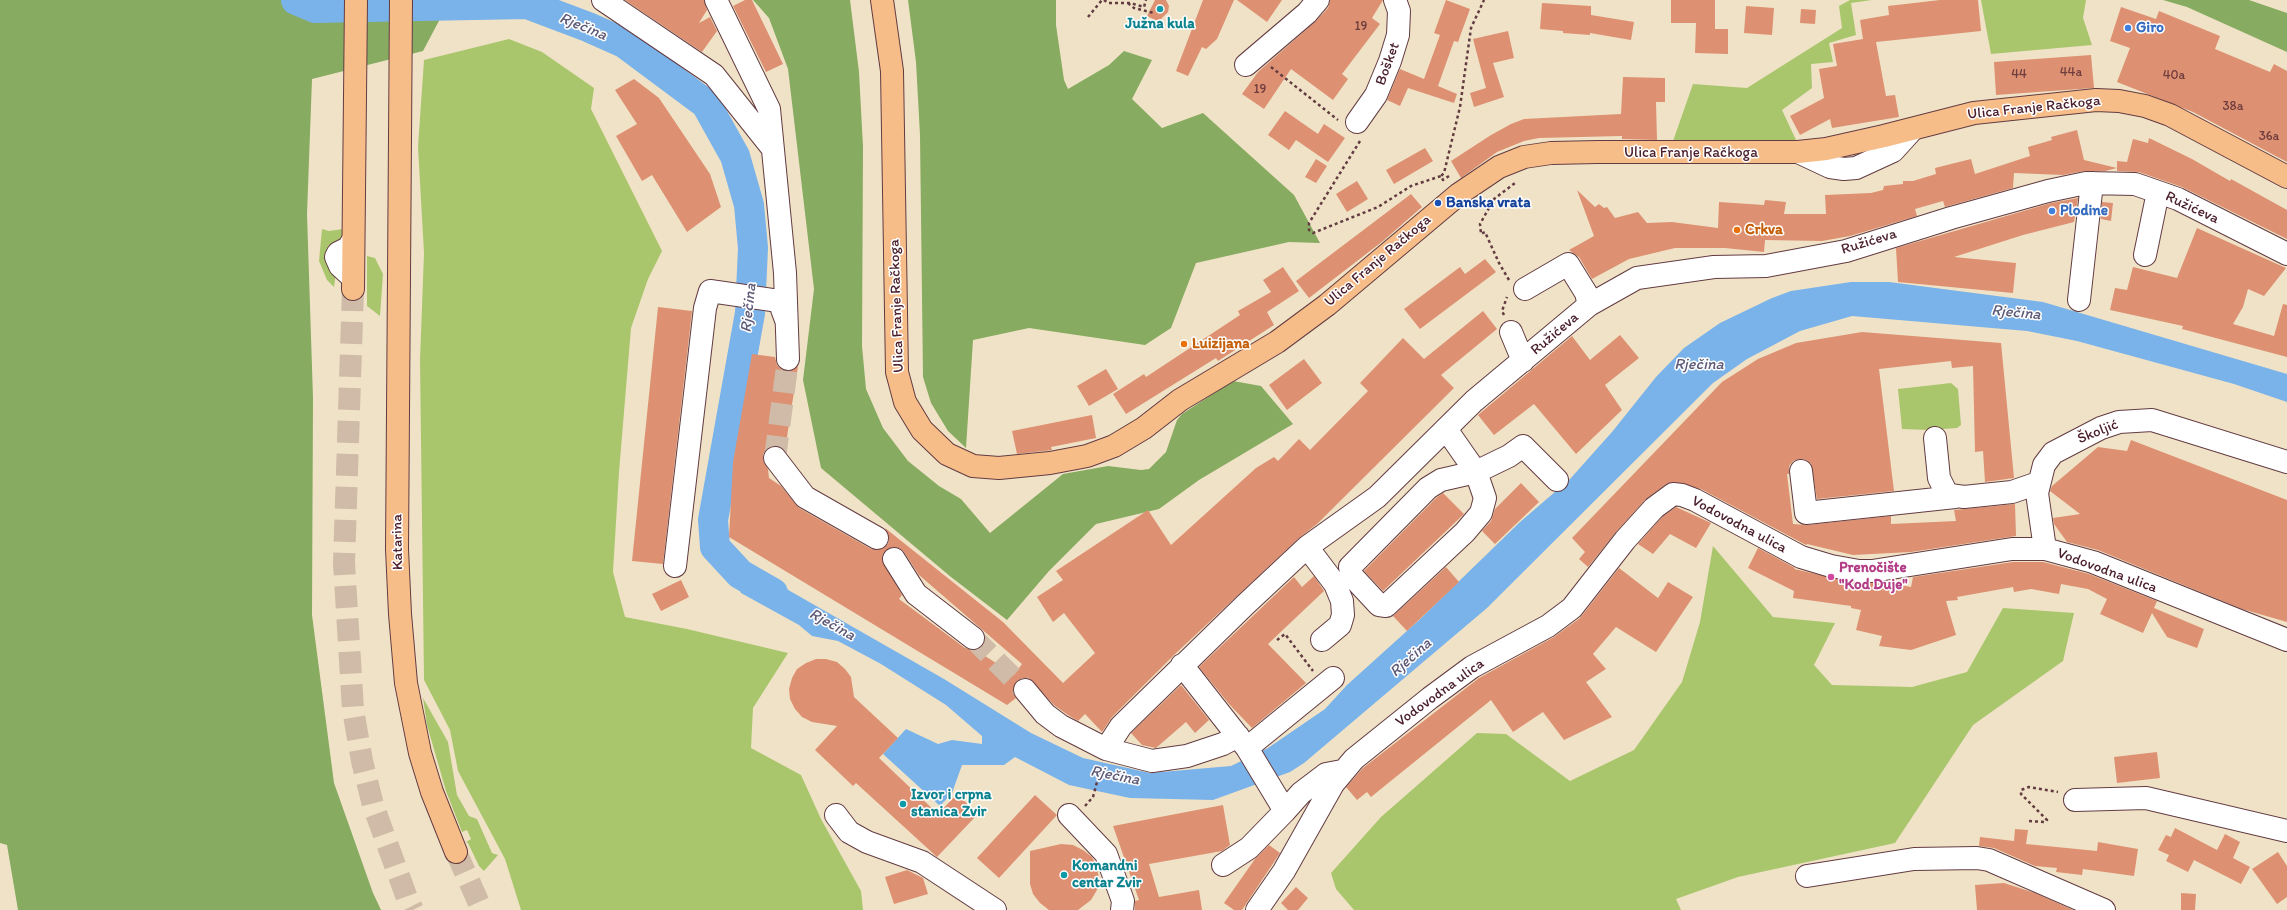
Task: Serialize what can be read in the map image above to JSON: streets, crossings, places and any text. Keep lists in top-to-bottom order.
{
  "streets": {
    "main road": ["Ulica Franje Račkoga", "Katarina"],
    "street": [
      "Bošket",
      "Ružićeva",
      "Školjić",
      "Vodovodna ulica"
    ]
  },
  "crossings": [
    ["Školjić", "Vodovodna ulica"]
  ],
  "water": ["Rječina"],
  "places": [
    "Južna kula",
    "Giro",
    "Banska vrata",
    "Plodine",
    "Crkva",
    "Luizijana",
    "Prenočište \"Kod Duje\"",
    "Izvor i crpna stanica Zvir",
    "Komandni centar Zvir"
  ],
  "house_numbers": [
    "19",
    "44a",
    "44",
    "40a",
    "19",
    "38a",
    "36a"
  ]
}
